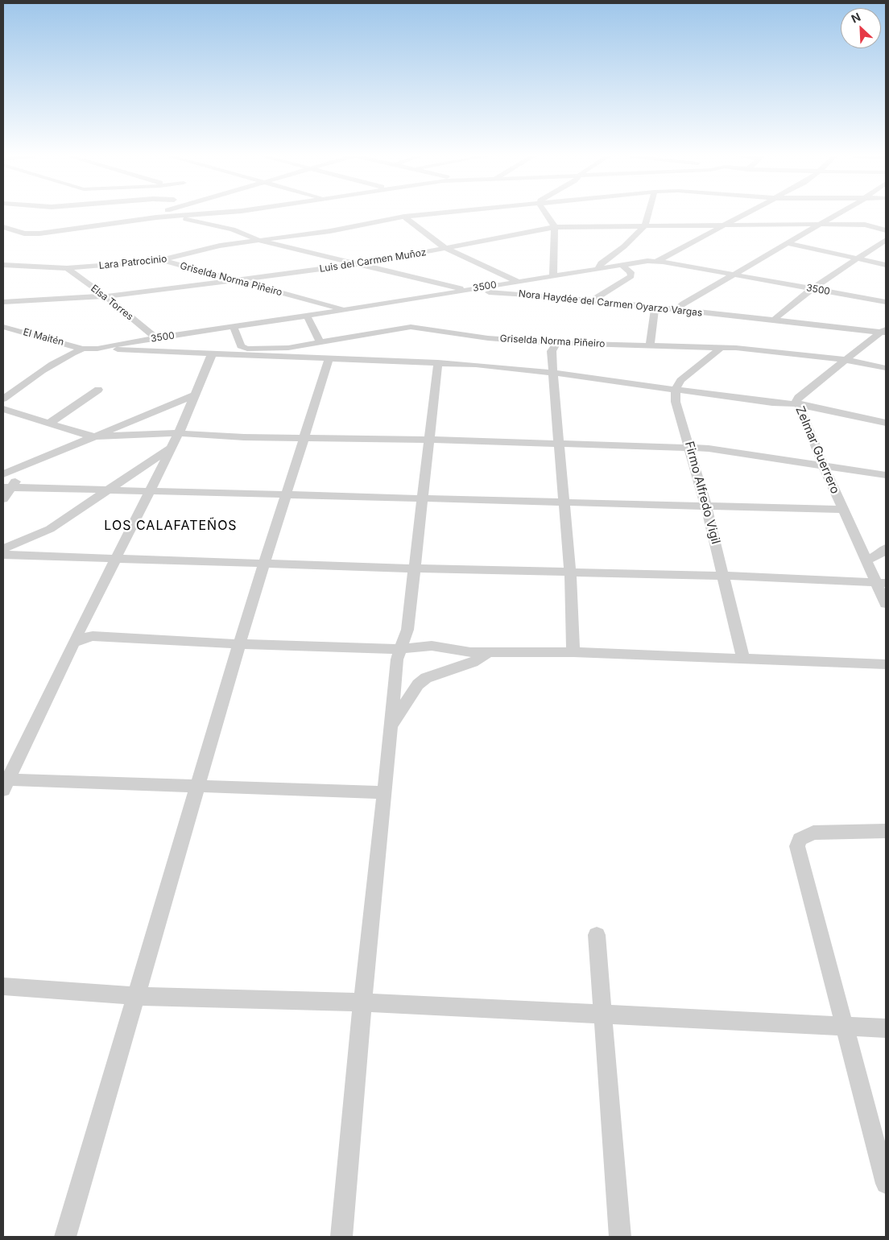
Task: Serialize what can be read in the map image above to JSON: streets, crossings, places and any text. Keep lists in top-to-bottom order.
{
  "streets": {
    "street": [
      "Luis del Carmen Muñoz",
      "Lara Patrocinio",
      "Griselda Norma Piñeiro",
      "3500",
      "Elsa Torres",
      "Nora Haydée del Carmen Oyarzo Vargas",
      "El Maitén",
      "Zelmar Guerrero",
      "Firmo Alfredo Vigil"
    ]
  },
  "crossings": [
    ["Luis del Carmen Muñoz", "Griselda Norma Piñeiro"],
    ["Luis del Carmen Muñoz", "Elsa Torres"],
    ["Luis del Carmen Muñoz", "Nora Haydée del Carmen Oyarzo Vargas"],
    ["Lara Patrocinio", "Griselda Norma Piñeiro"],
    ["Lara Patrocinio", "Elsa Torres"],
    ["Lara Patrocinio", "Nora Haydée del Carmen Oyarzo Vargas"],
    ["Griselda Norma Piñeiro", "3500"],
    ["Griselda Norma Piñeiro", "Zelmar Guerrero"],
    ["3500", "Elsa Torres"],
    ["3500", "Nora Haydée del Carmen Oyarzo Vargas"],
    ["3500", "El Maitén"],
    ["Nora Haydée del Carmen Oyarzo Vargas", "Zelmar Guerrero"]
  ],
  "districts": ["LOS CALAFATEÑOS"],
  "north": "top left"
}
